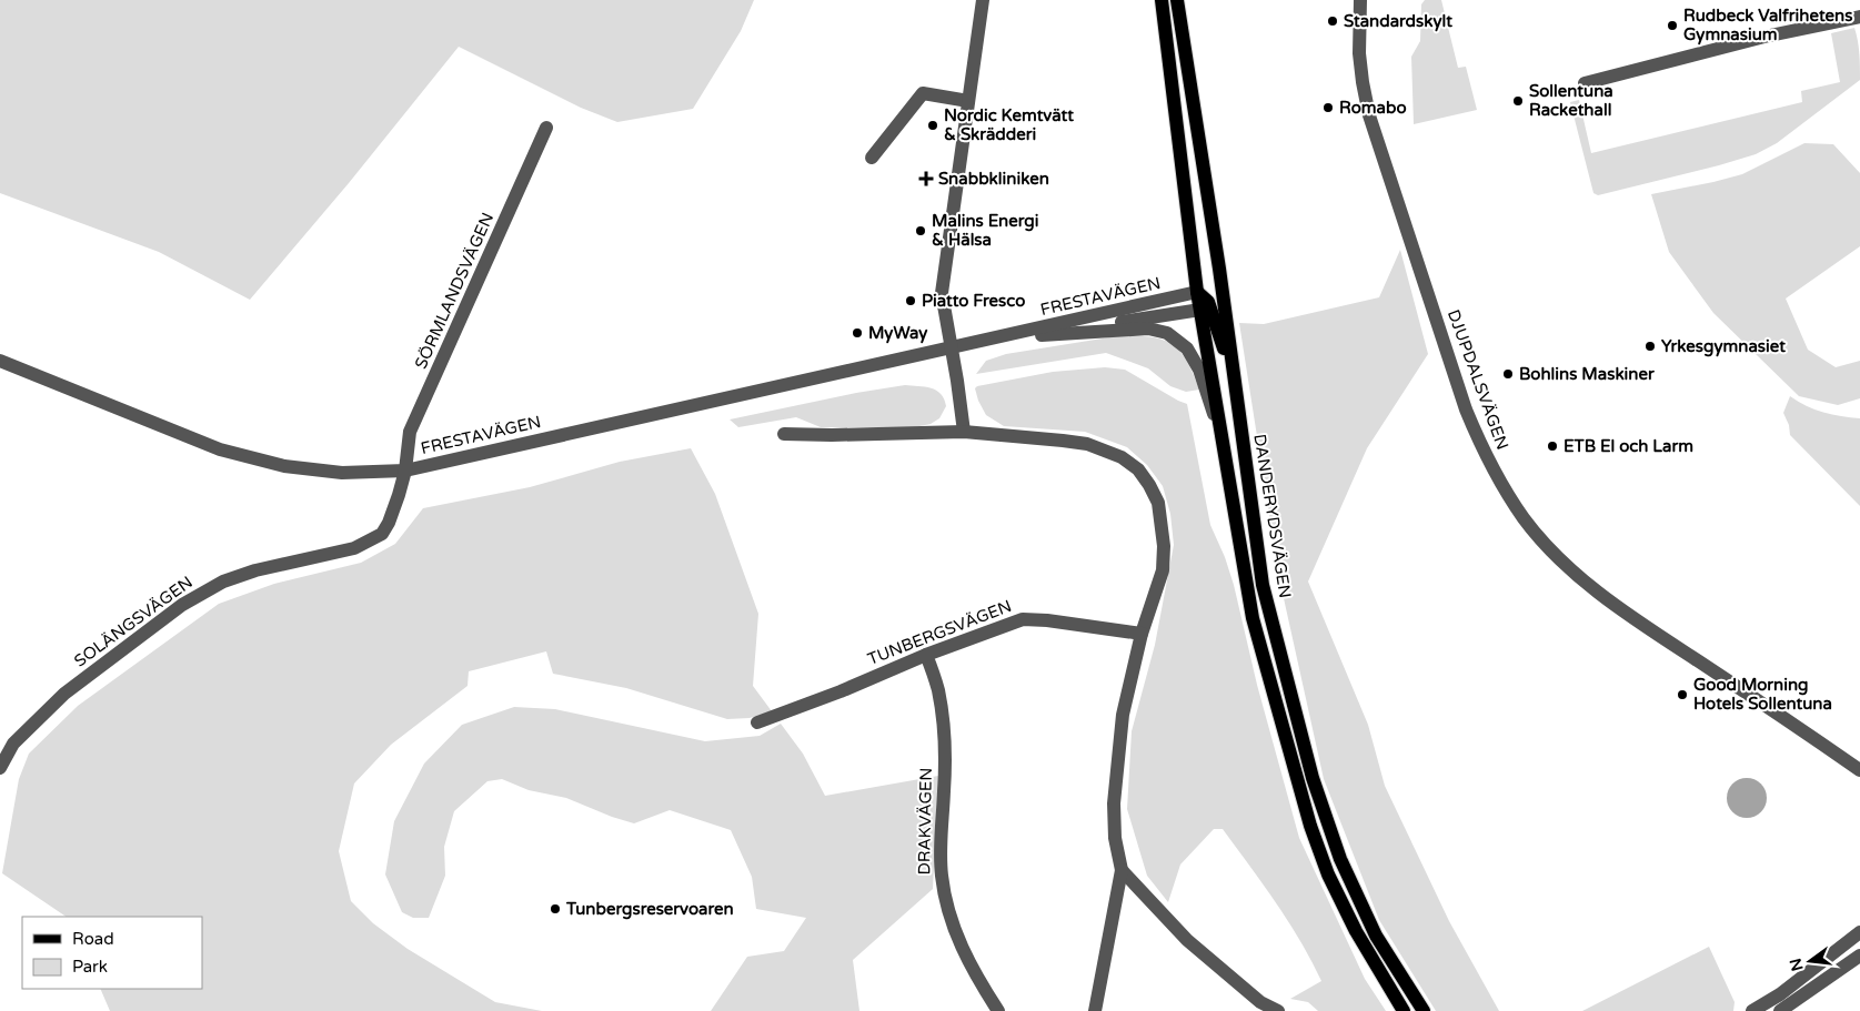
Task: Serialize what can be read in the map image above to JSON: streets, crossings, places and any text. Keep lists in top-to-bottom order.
{
  "streets": {
    "main road": ["DANDERYDSVÄGEN"],
    "street": [
      "SÖRMLANDSVÄGEN",
      "FRESTAVÄGEN",
      "DJUPDALSVÄGEN",
      "SOLÄNGSVÄGEN",
      "TUNBERGSVÄGEN",
      "DRAKVÄGEN"
    ]
  },
  "crossings": [
    ["SÖRMLANDSVÄGEN", "FRESTAVÄGEN"],
    ["SÖRMLANDSVÄGEN", "SOLÄNGSVÄGEN"],
    ["FRESTAVÄGEN", "SOLÄNGSVÄGEN"],
    ["TUNBERGSVÄGEN", "DRAKVÄGEN"]
  ],
  "places": {
    "other": [
      "Standardskylt",
      "Rudbeck Valfrihetens Gymnasium",
      "Sollentuna Rackethall",
      "Romabo",
      "Nordic Kemtvätt & Skrädderi",
      "Malins Energi & Hälsa",
      "Piatto Fresco",
      "MyWay",
      "Yrkesgymnasiet",
      "Bohlins Maskiner",
      "ETB El och Larm",
      "Good Morning Hotels Sollentuna",
      "Tunbergsreservoaren"
    ],
    "health": ["Snabbkliniken"]
  },
  "legend": ["Road", "Park"],
  "north": "left"
}
